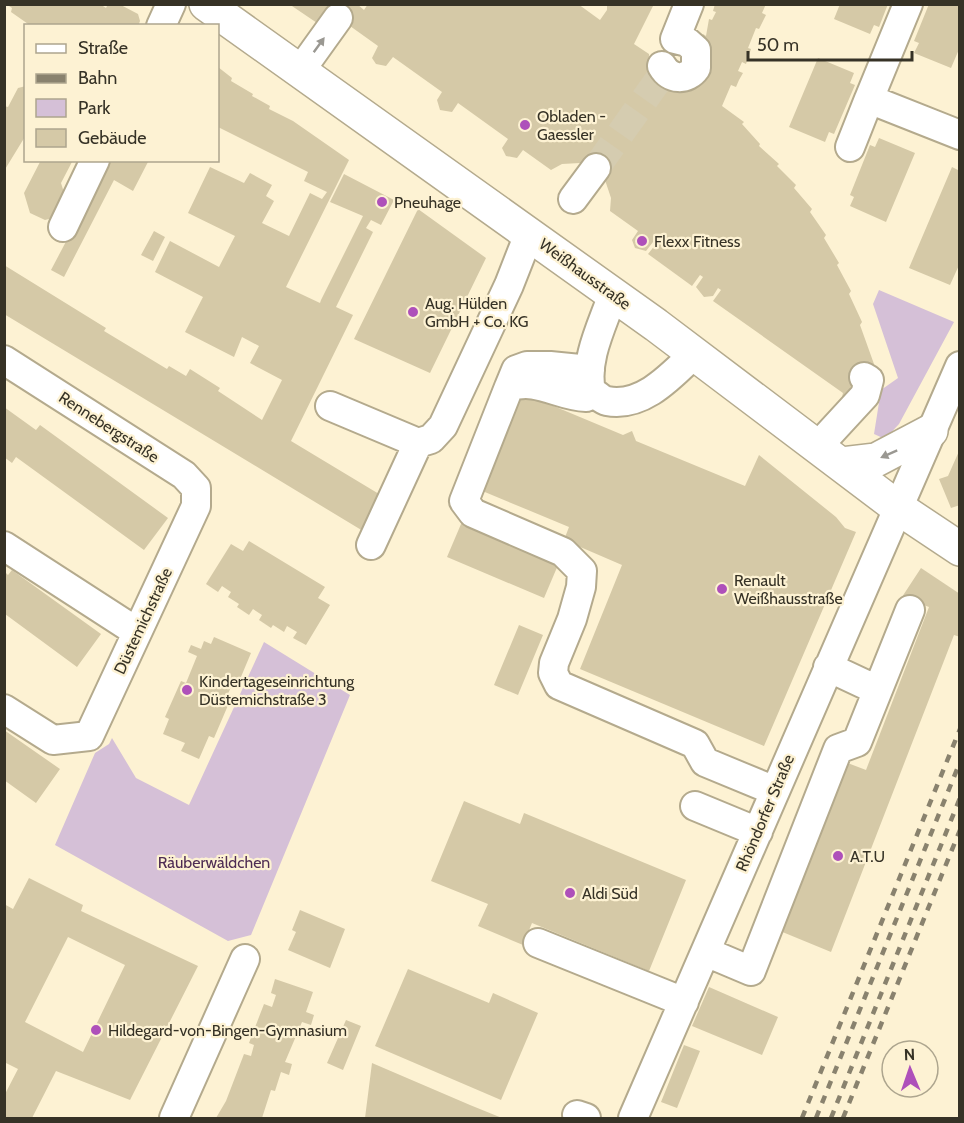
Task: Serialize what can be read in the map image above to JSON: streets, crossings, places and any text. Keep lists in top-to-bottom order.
{
  "streets": {
    "main road": ["Weißhausstraße"],
    "street": ["Rennebergstraße", "Düstemichstraße", "Rhöndorfer Straße"]
  },
  "crossings": [
    ["Weißhausstraße", "Rhöndorfer Straße"],
    ["Rennebergstraße", "Düstemichstraße"]
  ],
  "parks": ["Räuberwäldchen"],
  "places": [
    "Obladen - Gaessler",
    "Pneuhage",
    "Flexx Fitness",
    "Aug. Hülden GmbH + Co. KG",
    "Renault Weißhausstraße",
    "Kindertageseinrichtung Düstemichstraße 3",
    "A.T.U",
    "Aldi Süd",
    "Hildegard-von-Bingen-Gymnasium"
  ],
  "legend": [
    "Straße",
    "Bahn",
    "Park",
    "Gebäude"
  ],
  "scale_bar": "50 m",
  "north": "top"
}
